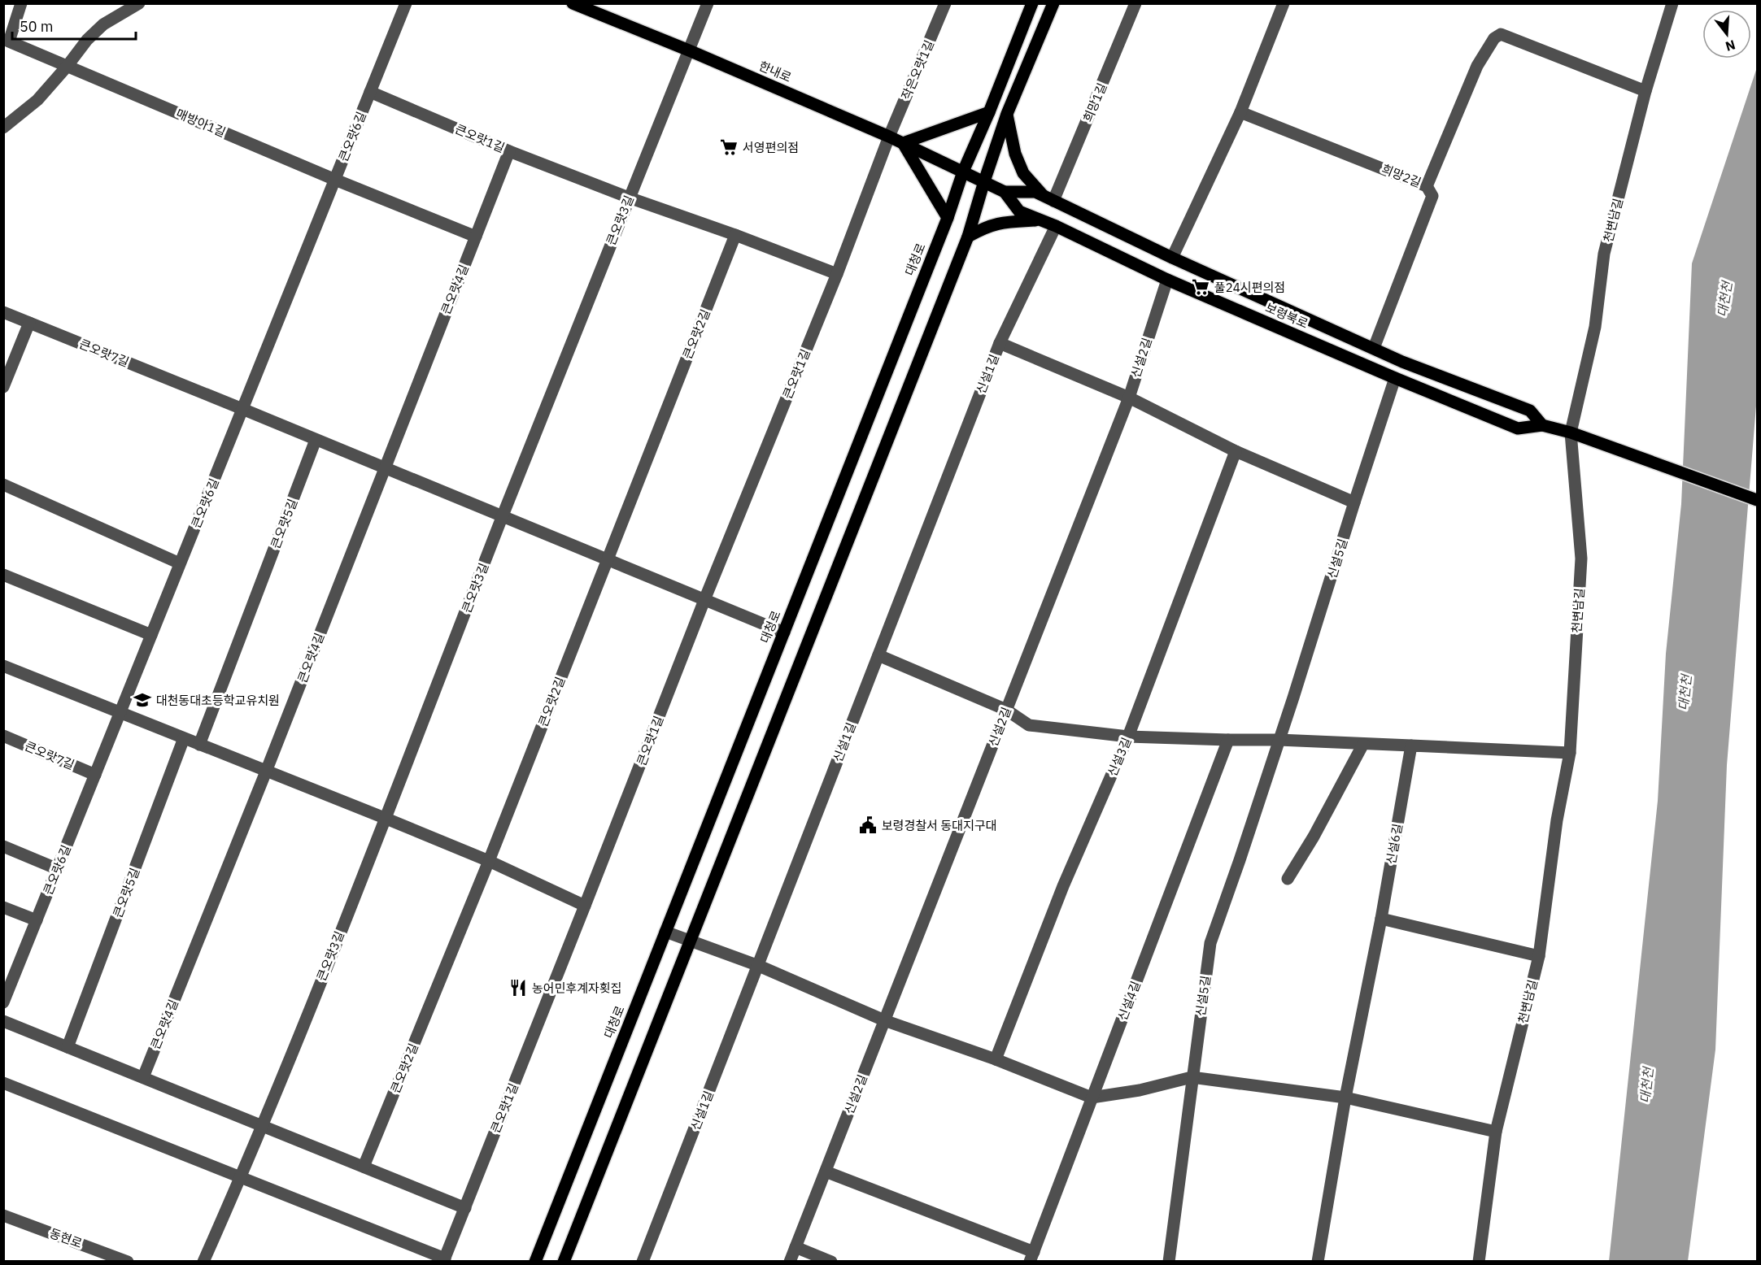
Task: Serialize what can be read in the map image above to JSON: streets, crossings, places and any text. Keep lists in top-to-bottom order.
{
  "streets": {
    "main road": ["한내로", "대청로", "보령북로"],
    "street": [
      "작은오랏1길",
      "희망1길",
      "매방아1길",
      "큰오랏6길",
      "큰오랏1길",
      "희망2길",
      "큰오랏3길",
      "천변남길",
      "큰오랏4길",
      "큰오랏2길",
      "큰오랏7길",
      "신설2길",
      "신설1길",
      "큰오랏5길",
      "신설5길",
      "신설3길",
      "신설6길",
      "신설4길",
      "동현로"
    ]
  },
  "crossings": [
    ["작은오랏1길", "한내로"],
    ["작은오랏1길", "큰오랏1길"],
    ["한내로", "큰오랏1길"],
    ["한내로", "큰오랏3길"],
    ["한내로", "대청로"],
    ["한내로", "보령북로"],
    ["희망1길", "보령북로"],
    ["매방아1길", "큰오랏6길"],
    ["큰오랏6길", "큰오랏1길"],
    ["큰오랏6길", "큰오랏7길"],
    ["큰오랏1길", "큰오랏3길"],
    ["큰오랏1길", "큰오랏4길"],
    ["큰오랏1길", "큰오랏2길"],
    ["큰오랏1길", "큰오랏7길"],
    ["희망2길", "보령북로"],
    ["큰오랏3길", "큰오랏7길"],
    ["천변남길", "보령북로"],
    ["대청로", "보령북로"],
    ["대청로", "큰오랏7길"],
    ["큰오랏4길", "큰오랏7길"],
    ["보령북로", "신설2길"],
    ["보령북로", "신설1길"],
    ["보령북로", "신설5길"],
    ["큰오랏2길", "큰오랏7길"],
    ["큰오랏7길", "큰오랏5길"]
  ],
  "water": ["대천천"],
  "places": {
    "supermarket": ["서영편의점", "풀24시편의점"],
    "school or university": ["대천동대초등학교유치원"],
    "public building": ["보령경찰서 동대지구대"],
    "restaurant": ["농어민후계자횟집"]
  },
  "scale_bar": "50 m",
  "north": "bottom"
}
